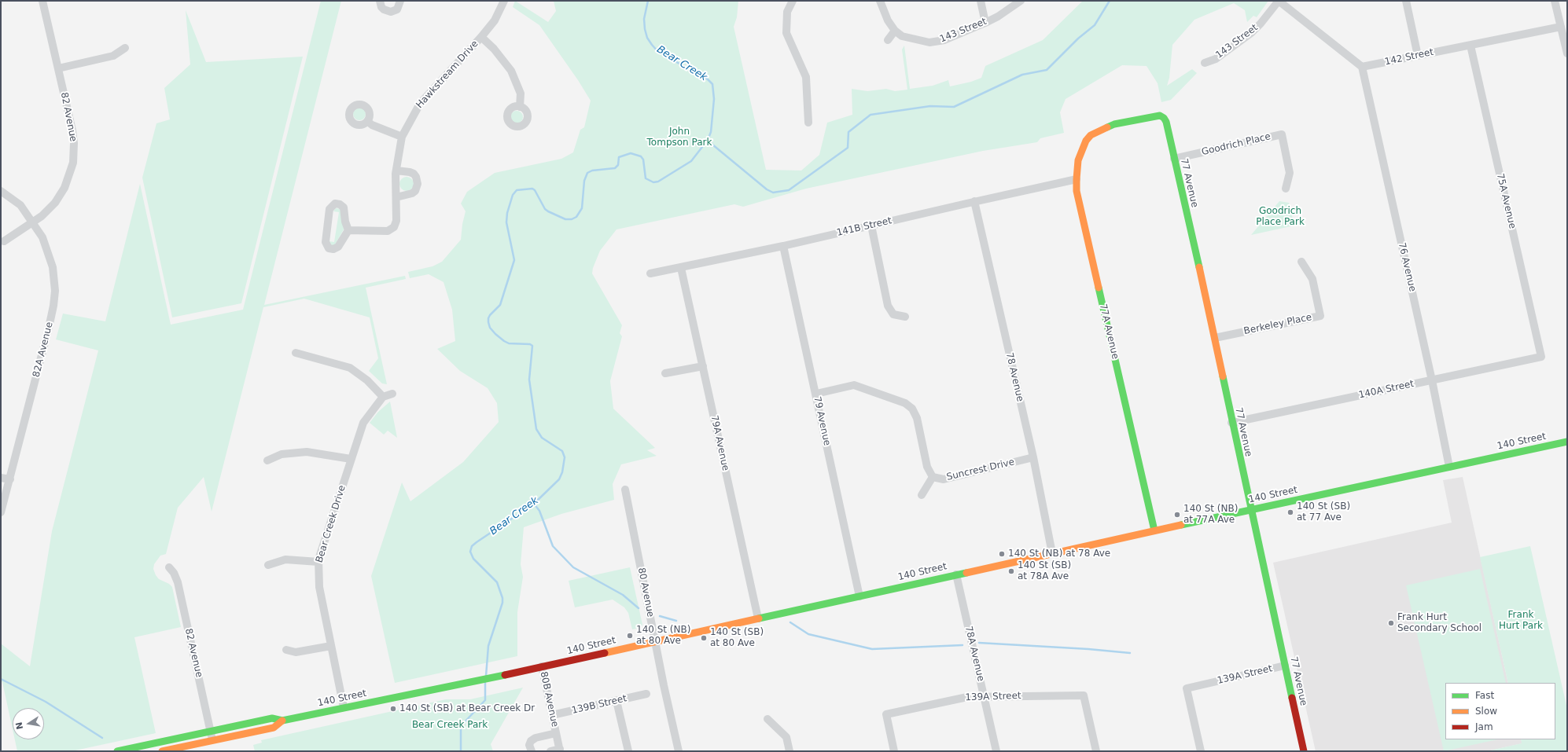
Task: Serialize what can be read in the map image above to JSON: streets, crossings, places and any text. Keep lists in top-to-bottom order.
{
  "streets": {
    "main road": ["77 Avenue", "77A Avenue", "140 Street"],
    "street": [
      "143 Street",
      "142 Street",
      "Hawkstream Drive",
      "82 Avenue",
      "Goodrich Place",
      "75A Avenue",
      "141B Street",
      "76 Avenue",
      "Berkeley Place",
      "82A Avenue",
      "78 Avenue",
      "140A Street",
      "79 Avenue",
      "79A Avenue",
      "Suncrest Drive",
      "Bear Creek Drive",
      "80 Avenue",
      "78A Avenue",
      "139A Street",
      "80B Avenue",
      "139B Street"
    ]
  },
  "crossings": [
    ["142 Street", "75A Avenue"],
    ["142 Street", "76 Avenue"],
    ["82 Avenue", "82A Avenue"],
    ["82 Avenue", "140 Street"],
    ["Goodrich Place", "77 Avenue"],
    ["77 Avenue", "Berkeley Place"],
    ["77 Avenue", "77A Avenue"],
    ["77 Avenue", "140A Street"],
    ["77 Avenue", "140 Street"],
    ["77 Avenue", "139A Street"],
    ["75A Avenue", "140A Street"],
    ["141B Street", "77A Avenue"],
    ["141B Street", "78 Avenue"],
    ["141B Street", "79 Avenue"],
    ["141B Street", "79A Avenue"],
    ["76 Avenue", "140A Street"],
    ["76 Avenue", "140 Street"],
    ["77A Avenue", "140 Street"],
    ["78 Avenue", "140 Street"],
    ["78 Avenue", "Suncrest Drive"],
    ["79 Avenue", "140 Street"],
    ["79 Avenue", "Suncrest Drive"],
    ["140 Street", "79A Avenue"],
    ["140 Street", "Bear Creek Drive"],
    ["140 Street", "80 Avenue"],
    ["140 Street", "78A Avenue"],
    ["140 Street", "80B Avenue"],
    ["78A Avenue", "139A Street"],
    ["80B Avenue", "139B Street"]
  ],
  "water": ["Bear Creek"],
  "parks": [
    "John Tompson Park",
    "Goodrich Place Park",
    "Frank Hurt Park",
    "Bear Creek Park"
  ],
  "places": [
    "140 St (SB) at 77 Ave",
    "140 St (NB) at 77A Ave",
    "140 St (NB) at 78 Ave",
    "140 St (SB) at 78A Ave",
    "Frank Hurt Secondary School",
    "140 St (NB) at 80 Ave",
    "140 St (SB) at 80 Ave",
    "140 St (SB) at Bear Creek Dr"
  ],
  "legend": ["Fast", "Slow", "Jam"],
  "north": "left"
}
